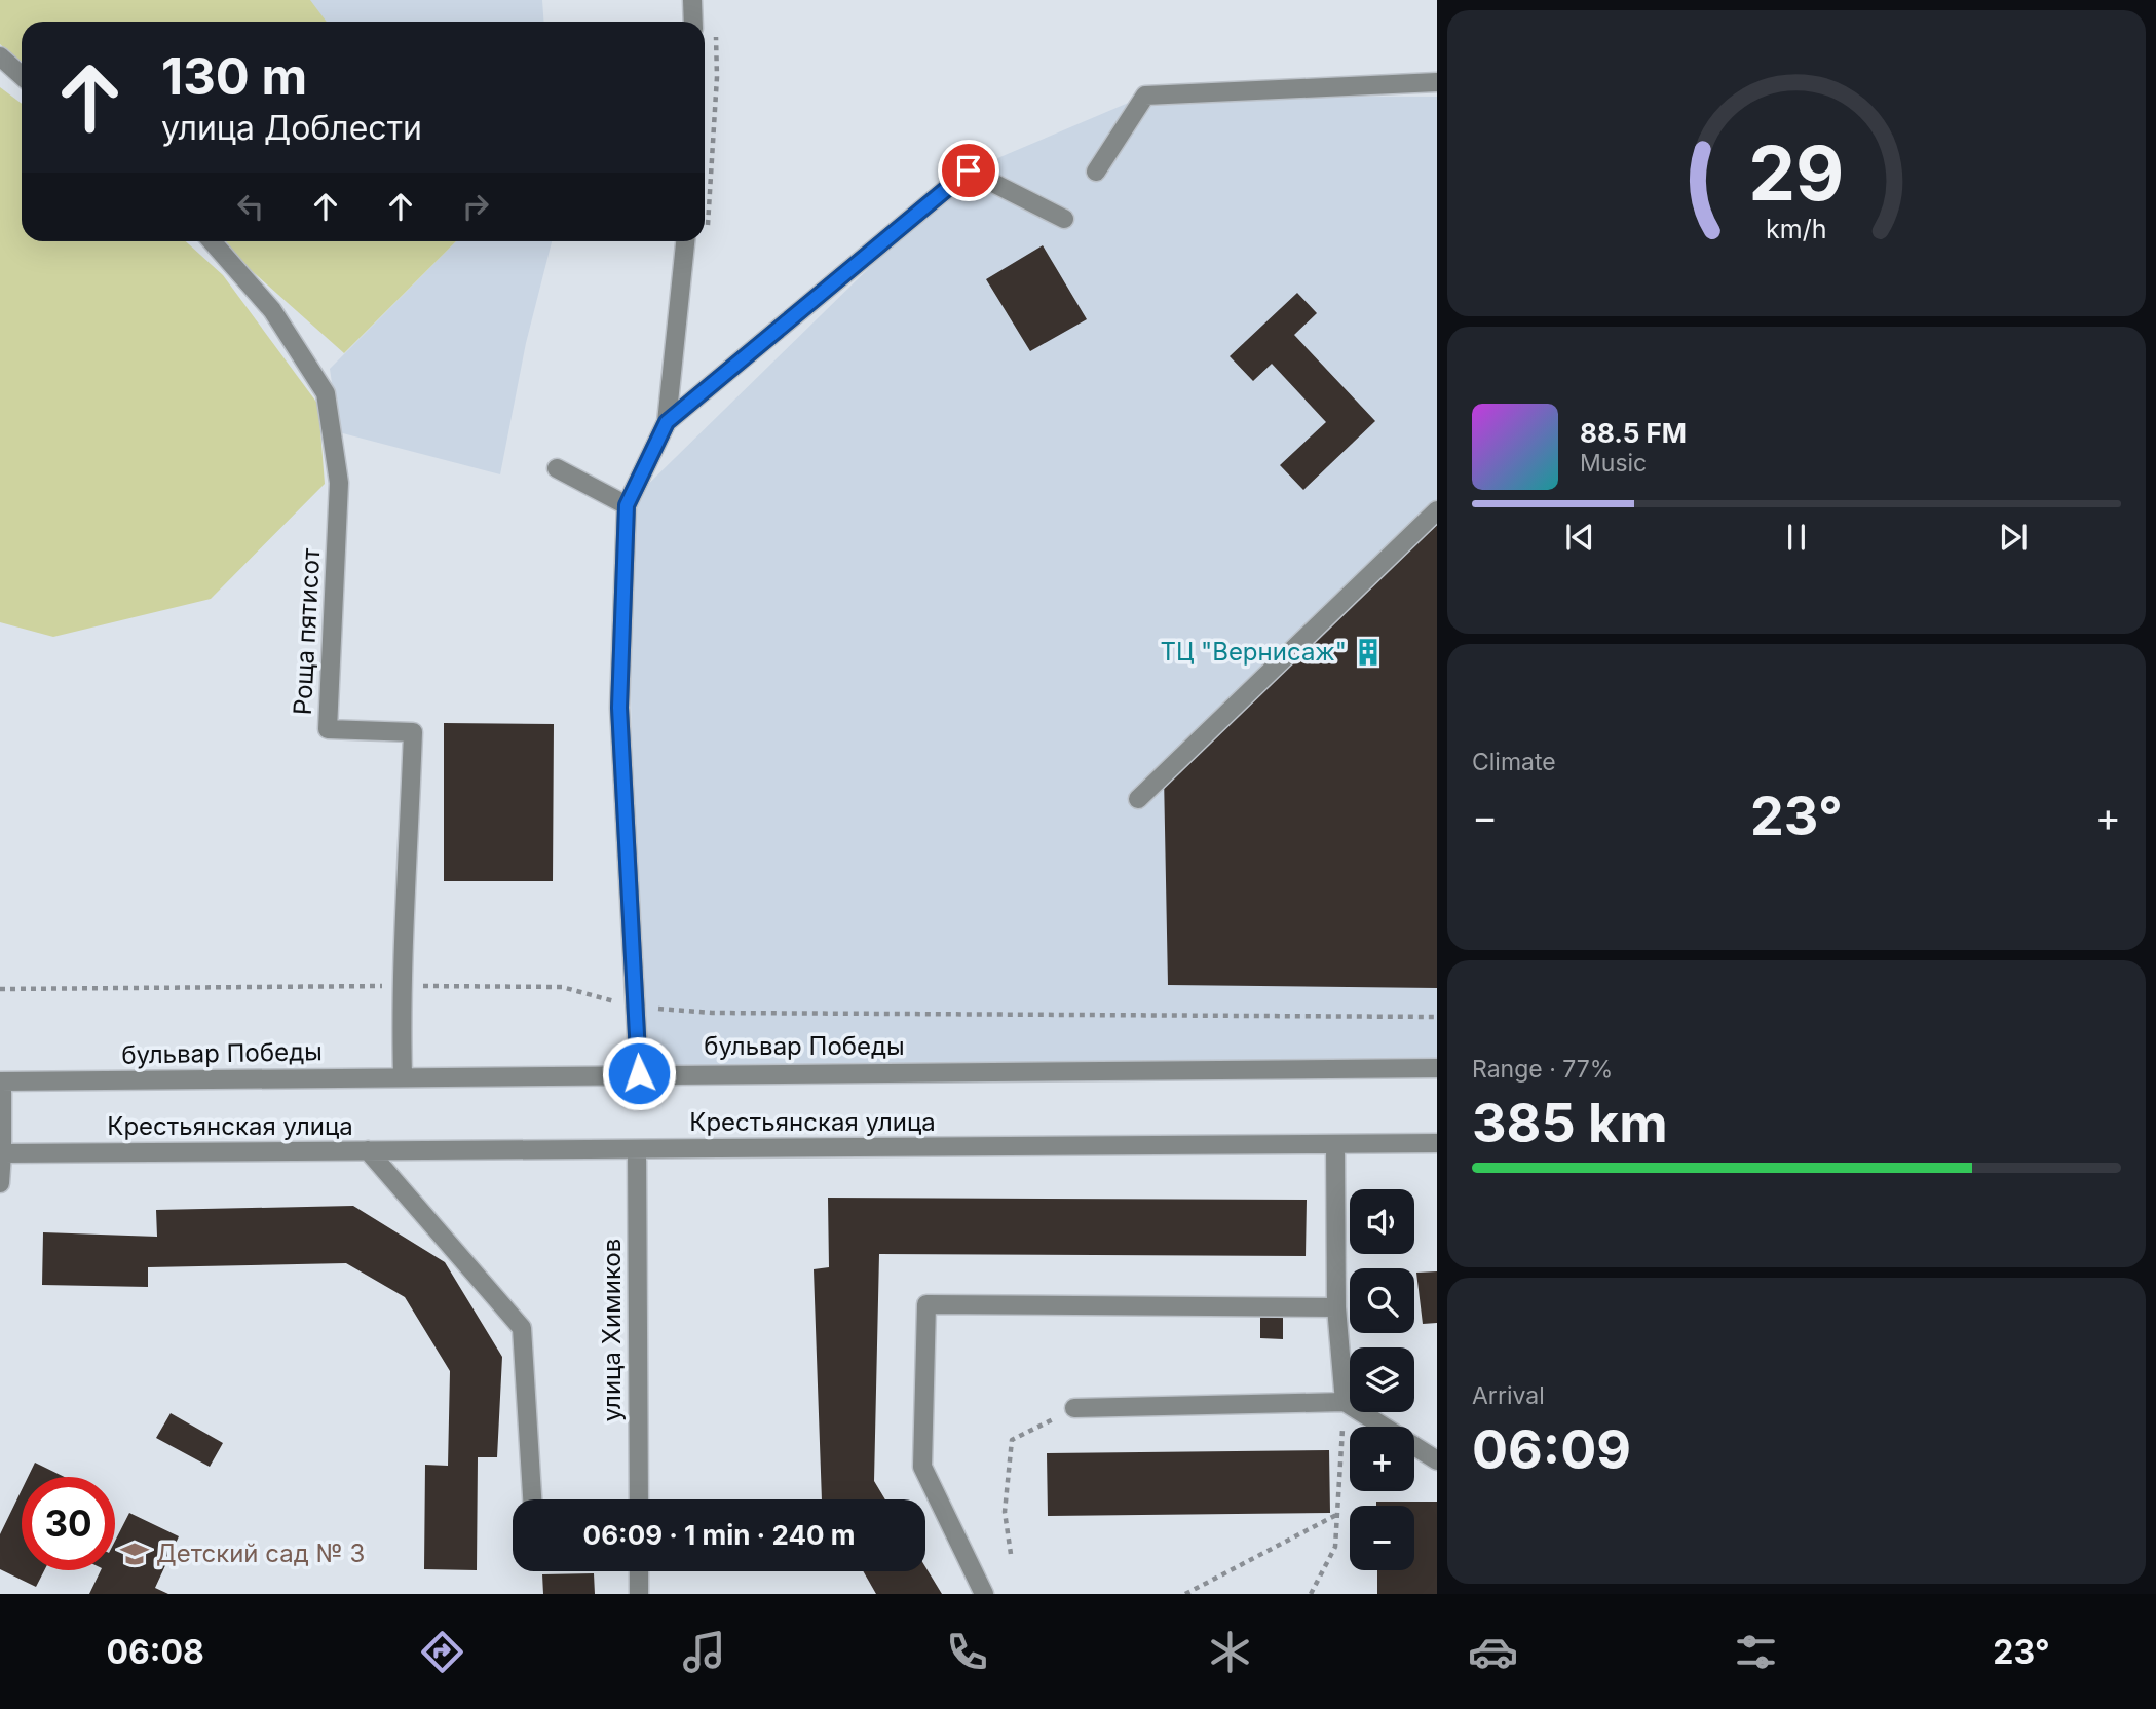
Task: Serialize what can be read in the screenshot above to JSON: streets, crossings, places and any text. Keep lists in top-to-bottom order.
{
  "streets": {
    "street": [
      "Роща пятисот",
      "бульвар Победы",
      "Крестьянская улица",
      "улица Химиков"
    ]
  },
  "crossings": [
    ["Роща пятисот", "бульвар Победы"],
    ["Крестьянская улица", "улица Химиков"]
  ],
  "places": {
    "building": ["ТЦ \"Вернисаж\""],
    "school or university": ["Детский сад № 3"]
  },
  "page": {
    "turn": ["130 m", "улица Доблести"],
    "song": ["88.5 FM", "Music"],
    "tile": [
      "Climate",
      ["Range · 77%", "385 km"],
      ["Arrival", "06:09"]
    ],
    "heat": ["−", "23°", "+"],
    "map_buttons": ["+", "−"],
    "limit": "30",
    "trip": "06:09 · 1 min · 240 m",
    "tabs": ["06:08", "23°"],
    "gauge": ["29", "km/h"]
  }
}
